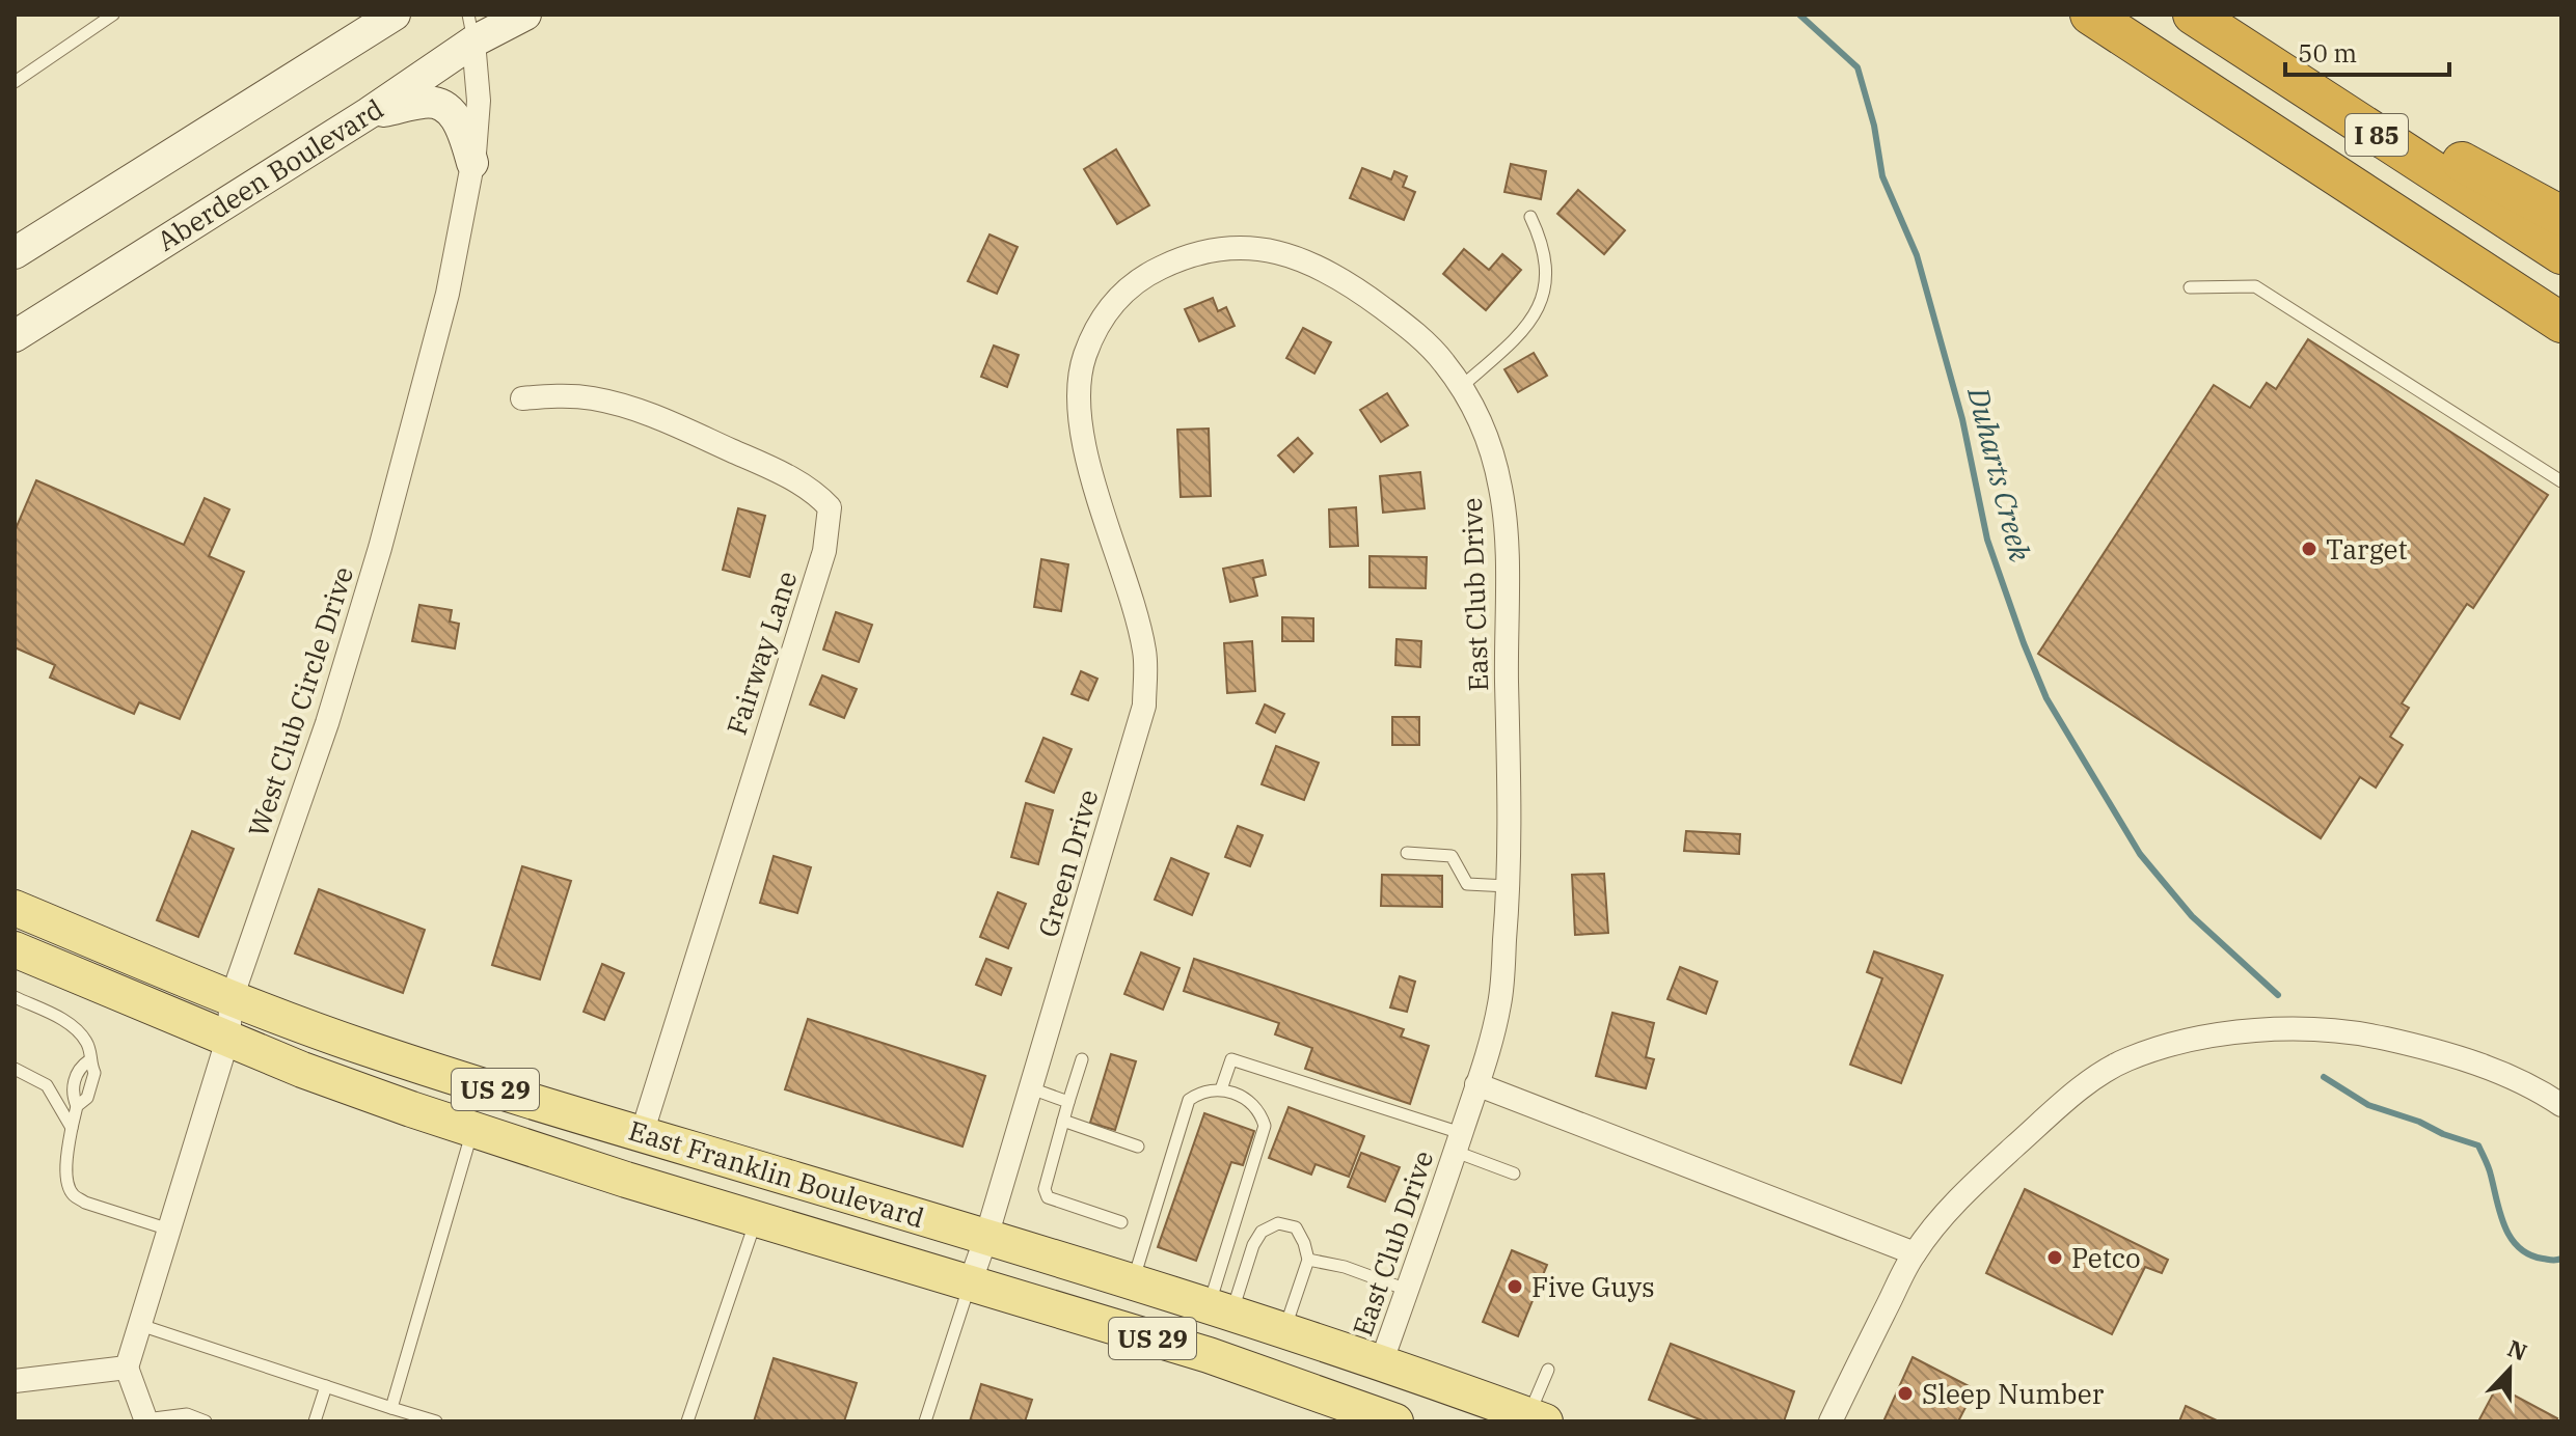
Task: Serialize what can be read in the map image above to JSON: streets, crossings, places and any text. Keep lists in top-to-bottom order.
{
  "streets": {
    "highway": ["I 85"],
    "main road": ["Aberdeen Boulevard", "US 29", "East Franklin Boulevard"],
    "street": [
      "East Club Drive",
      "Fairway Lane",
      "West Club Circle Drive",
      "Green Drive"
    ]
  },
  "crossings": [
    ["Aberdeen Boulevard", "West Club Circle Drive"],
    ["East Club Drive", "Green Drive"],
    ["East Club Drive", "East Franklin Boulevard"],
    ["Fairway Lane", "East Franklin Boulevard"],
    ["West Club Circle Drive", "East Franklin Boulevard"],
    ["Green Drive", "East Franklin Boulevard"]
  ],
  "water": ["Duharts Creek"],
  "places": [
    "Target",
    "Petco",
    "Five Guys",
    "Sleep Number"
  ],
  "scale_bar": "50 m",
  "north": "top"
}
